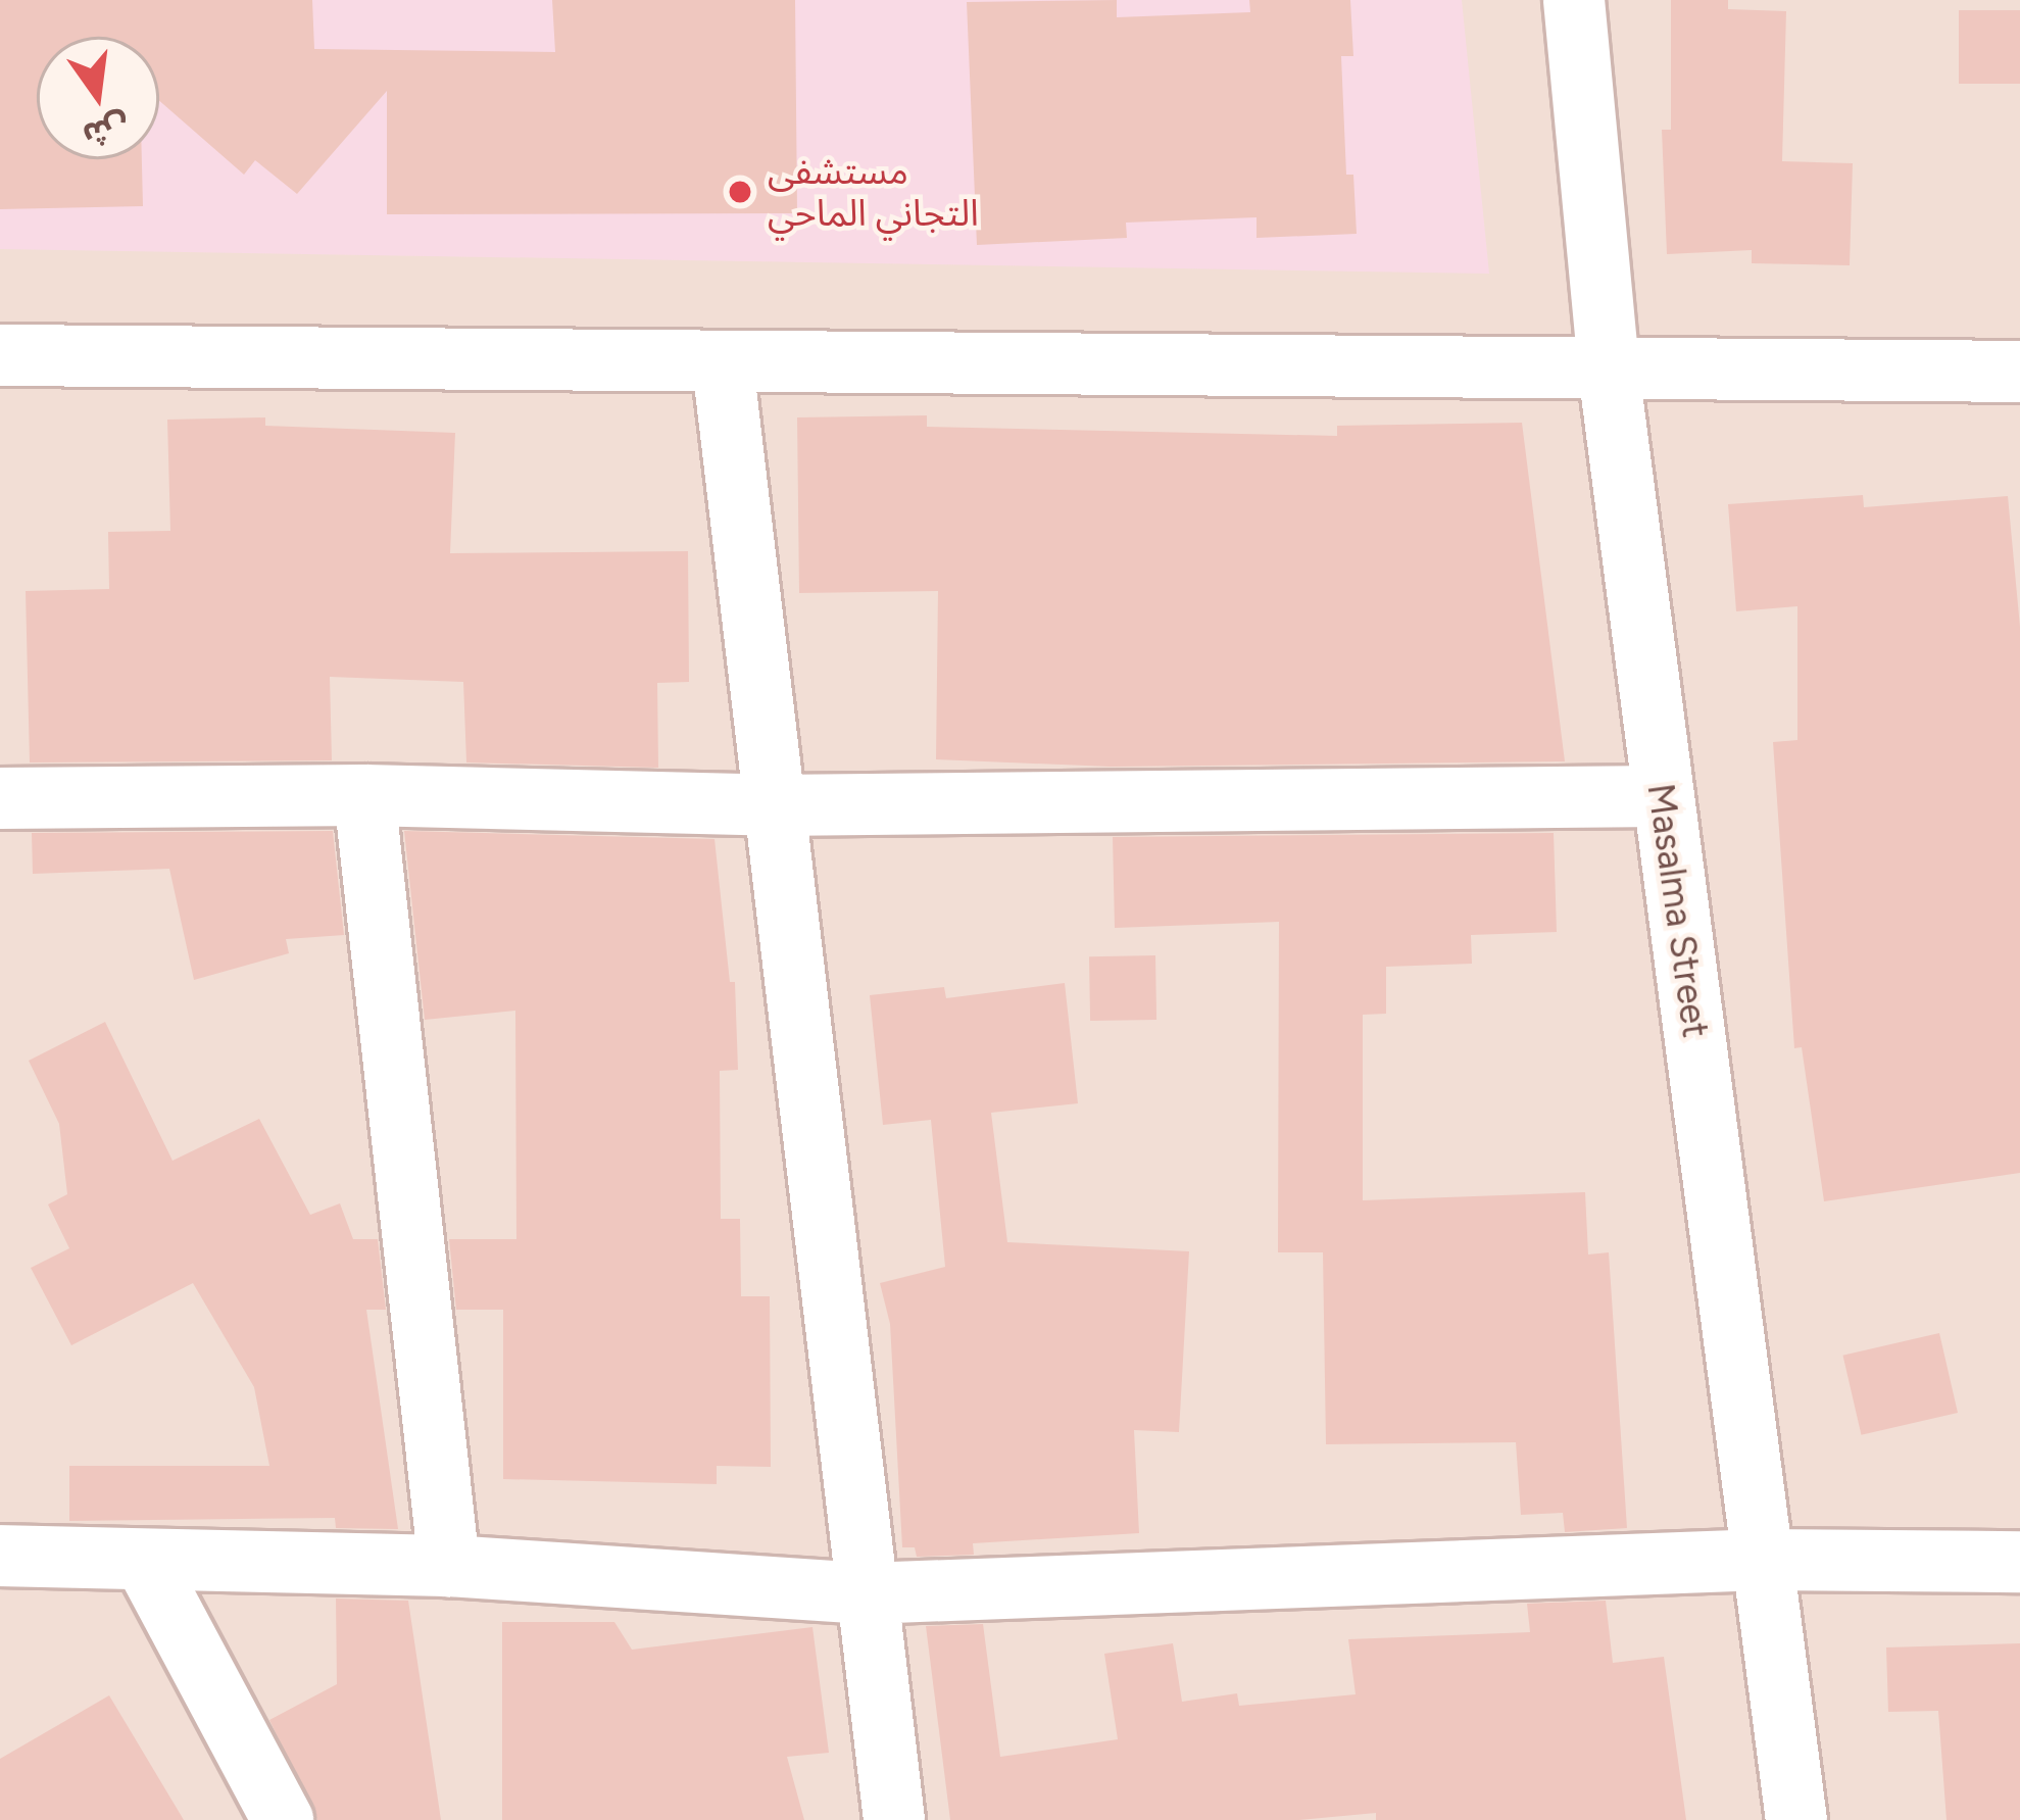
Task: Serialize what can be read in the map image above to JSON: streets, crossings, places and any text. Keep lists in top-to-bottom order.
{
  "streets": {
    "street": ["Masalma Street"]
  },
  "places": ["مستشفى التجاني الماحي"],
  "north": "bottom"
}
